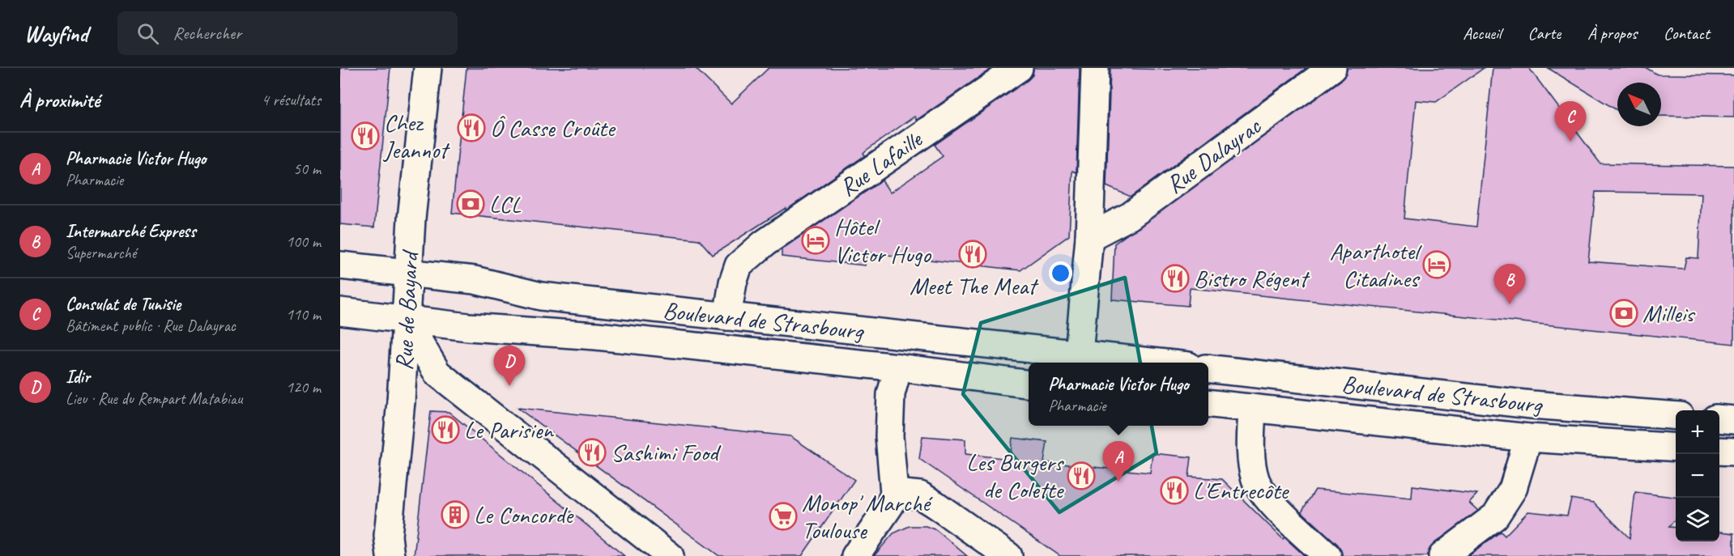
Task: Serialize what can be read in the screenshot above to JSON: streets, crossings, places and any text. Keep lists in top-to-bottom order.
{
  "streets": {
    "main road": [
      "Rue Dalayrac",
      "Rue Lafaille",
      "Rue de Bayard",
      "Boulevard de Strasbourg"
    ]
  },
  "crossings": [
    ["Rue Lafaille", "Boulevard de Strasbourg"],
    ["Rue de Bayard", "Boulevard de Strasbourg"]
  ],
  "places": {
    "restaurant": [
      "Ô Casse Croûte",
      "Chez Jeannot",
      "Meet The Meat",
      "Bistro Régent",
      "Le Parisien",
      "Sashimi Food",
      "Les Burgers de Colette",
      "L'Entrecôte"
    ],
    "bank": ["LCL", "Milleis"],
    "hotel": ["Hôtel Victor Hugo", "Aparthotel Citadines"],
    "building": ["Le Concorde"],
    "supermarket": ["Monop' Marché Toulouse"]
  },
  "north": "top left",
  "page": {
    "header": "Wayfind",
    "search": "Rechercher",
    "nav": [
      "Accueil",
      "Carte",
      "À propos",
      "Contact"
    ],
    "heading": ["À proximité", "4 résultats"],
    "pins": [
      "C",
      "B",
      "D",
      "A"
    ],
    "list": [
      {
        "mark": "A",
        "name": "Pharmacie Victor Hugo",
        "note": "Pharmacie",
        "value": "50 m"
      },
      {
        "mark": "B",
        "name": "Intermarché Express",
        "note": "Supermarché",
        "value": "100 m"
      },
      {
        "mark": "C",
        "name": "Consulat de Tunisie",
        "note": "Bâtiment public · Rue Dalayrac",
        "value": "110 m"
      },
      {
        "mark": "D",
        "name": "Idir",
        "note": "Lieu · Rue du Rempart Matabiau",
        "value": "120 m"
      }
    ],
    "popup": ["Pharmacie Victor Hugo", "Pharmacie"],
    "map_buttons": ["+", "−"]
  }
}
